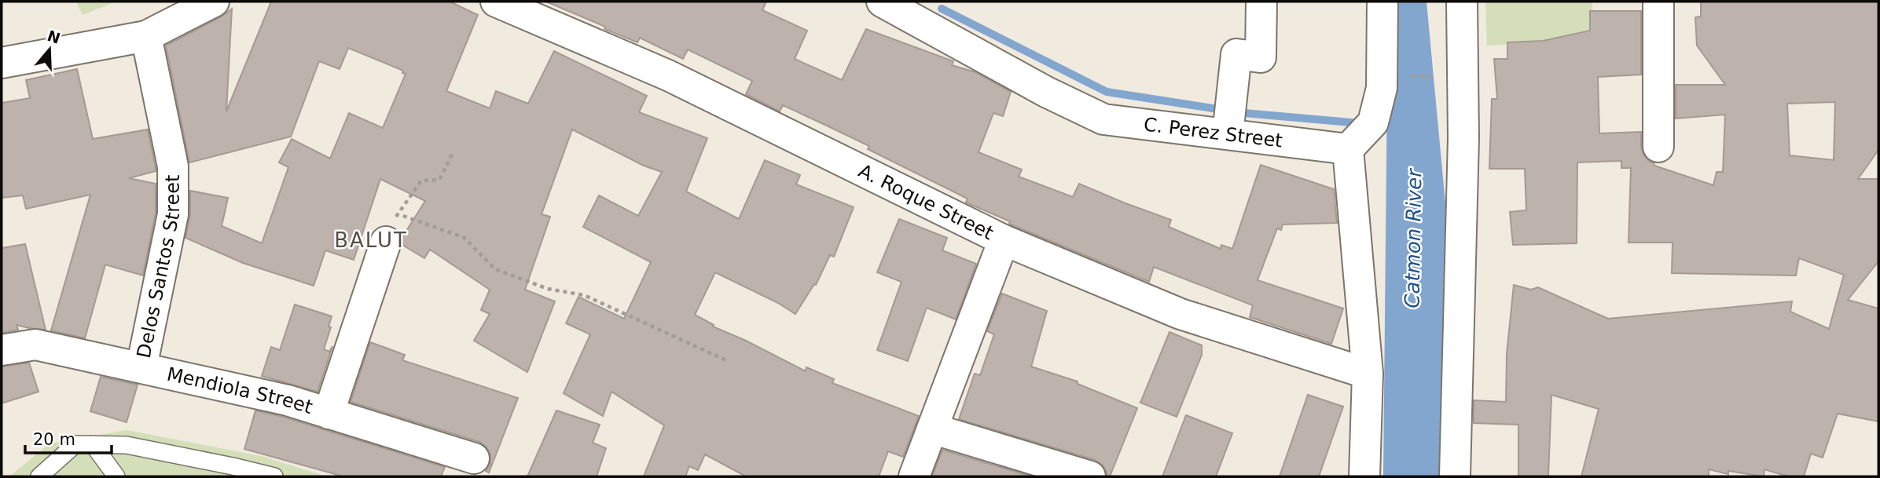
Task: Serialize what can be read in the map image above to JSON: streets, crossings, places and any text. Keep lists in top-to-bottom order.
{
  "streets": {
    "street": [
      "C. Perez Street",
      "A. Roque Street",
      "Delos Santos Street",
      "Mendiola Street"
    ]
  },
  "crossings": [
    ["Delos Santos Street", "Mendiola Street"]
  ],
  "districts": ["BALUT"],
  "water": ["Catmon River"],
  "scale_bar": "20 m",
  "north": "top"
}
